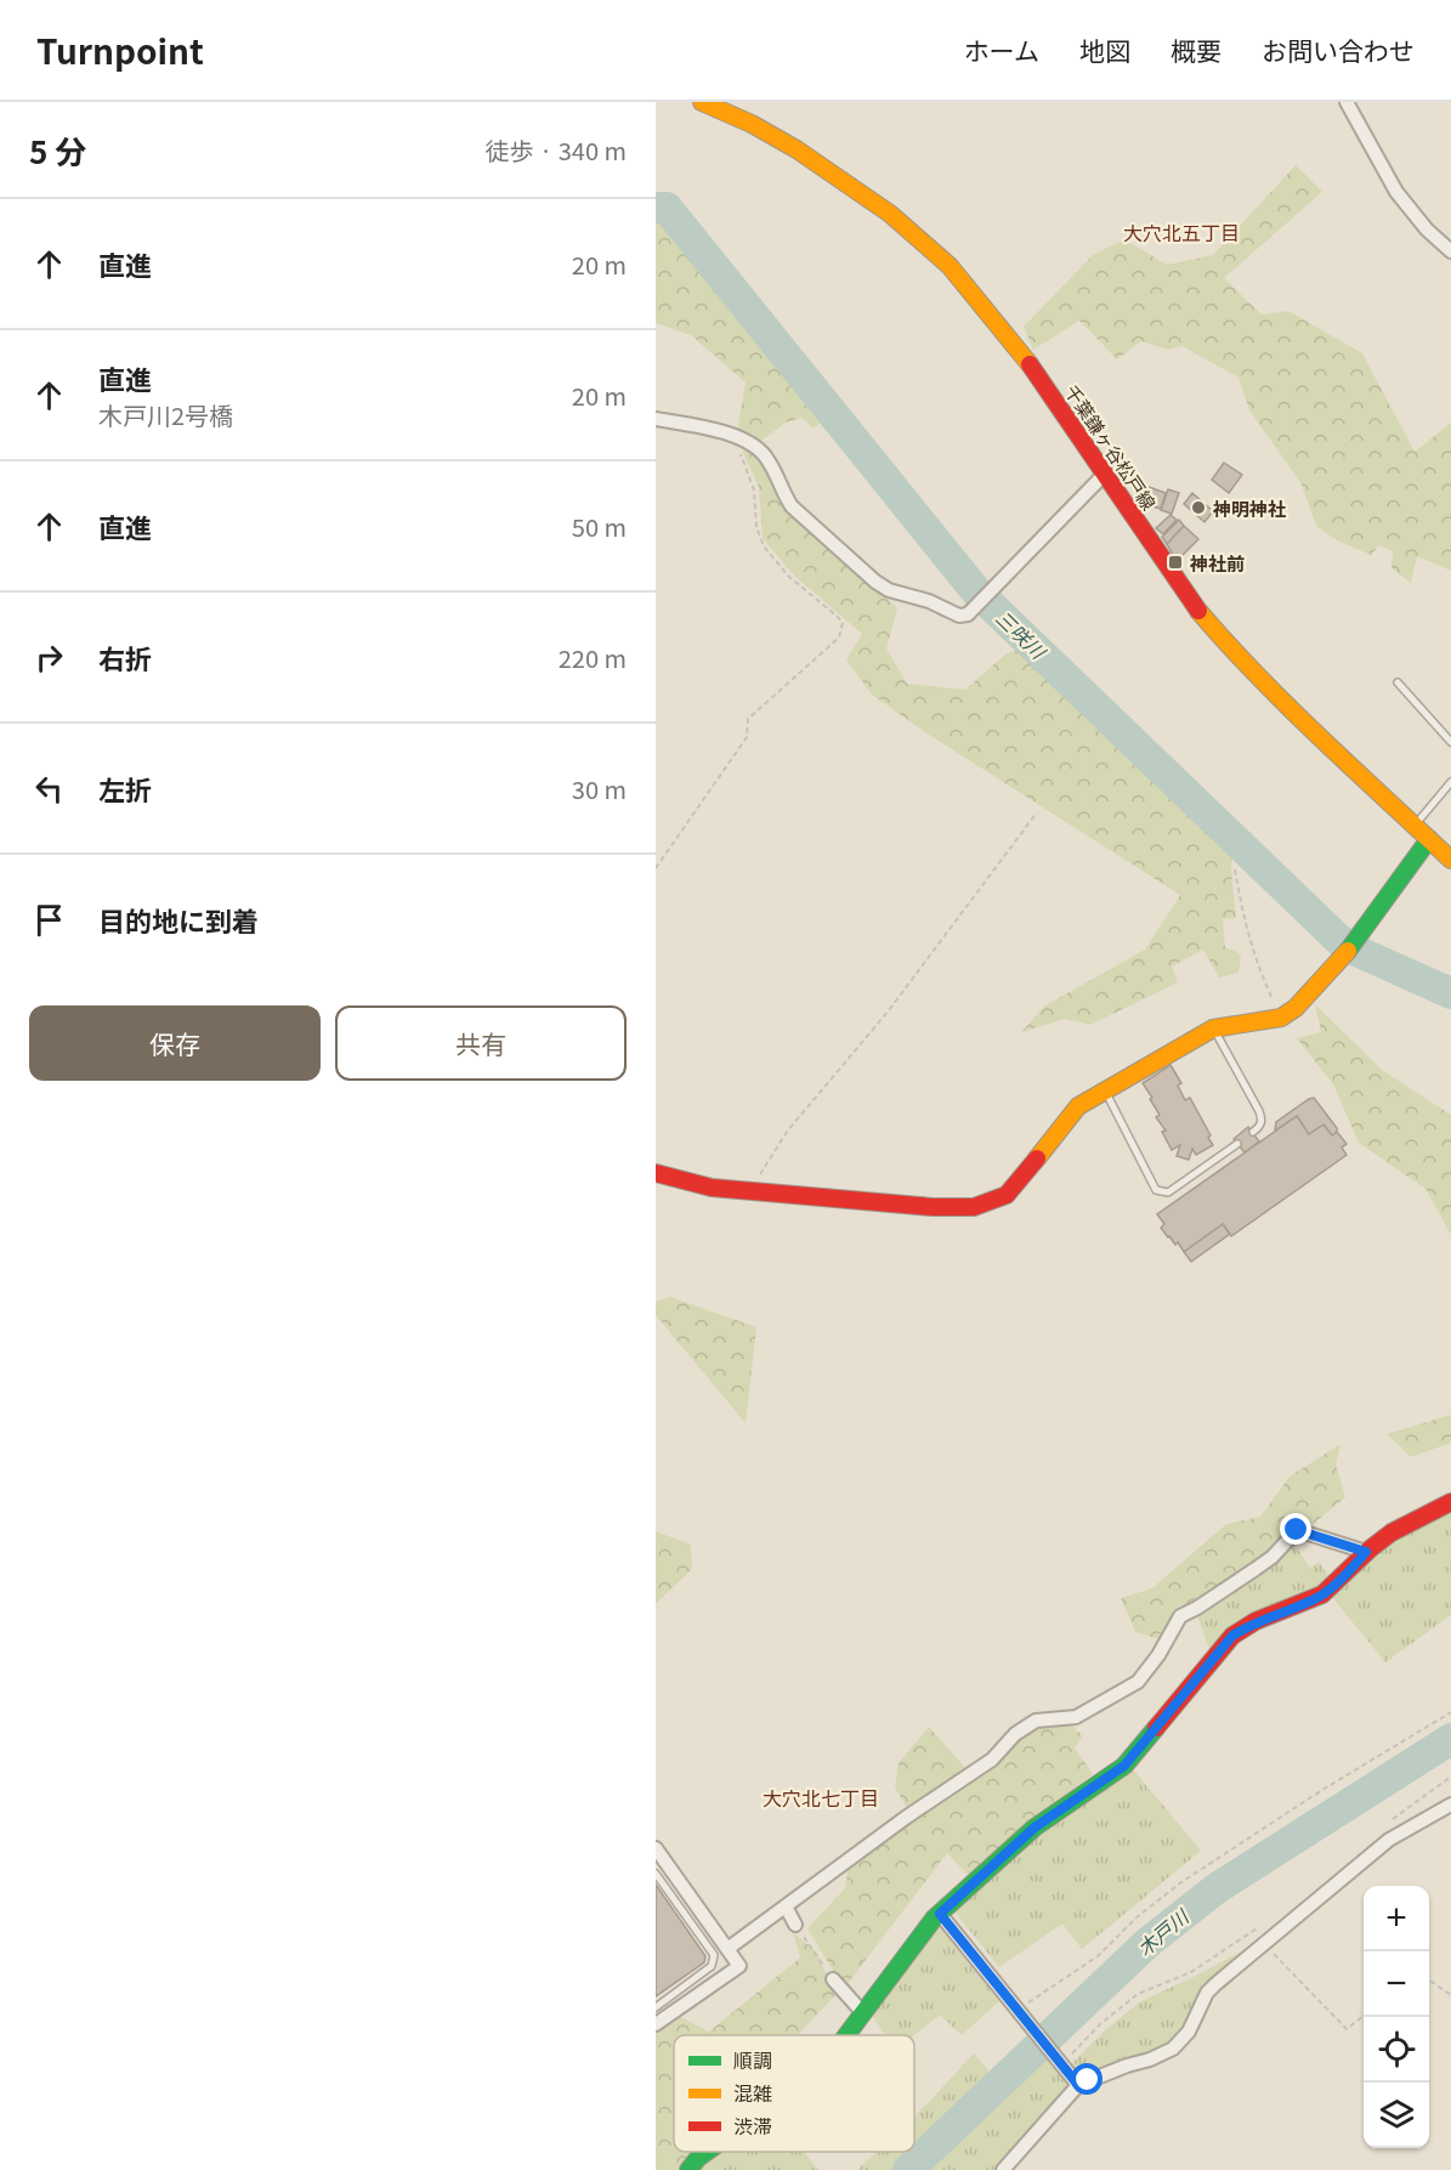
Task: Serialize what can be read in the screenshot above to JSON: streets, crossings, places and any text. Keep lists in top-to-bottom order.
{
  "streets": {
    "street": ["千葉鎌ヶ谷松戸線"]
  },
  "districts": ["大穴北五丁目", "大穴北七丁目"],
  "water": ["三咲川", "木戸川"],
  "places": {
    "other": ["神明神社"],
    "transit": ["神社前"]
  },
  "legend": ["順調", "混雑", "渋滞"],
  "page": {
    "header": "Turnpoint",
    "nav": [
      "ホーム",
      "地図",
      "概要",
      "お問い合わせ"
    ],
    "heading": ["5 分", "徒歩 · 340 m"],
    "list": [
      ["直進", "20 m"],
      ["直進", "木戸川2号橋", "20 m"],
      ["直進", "50 m"],
      ["右折", "220 m"],
      ["左折", "30 m"],
      "目的地に到着"
    ],
    "buttons": ["保存", "共有"],
    "map_buttons": ["+", "−"]
  }
}
